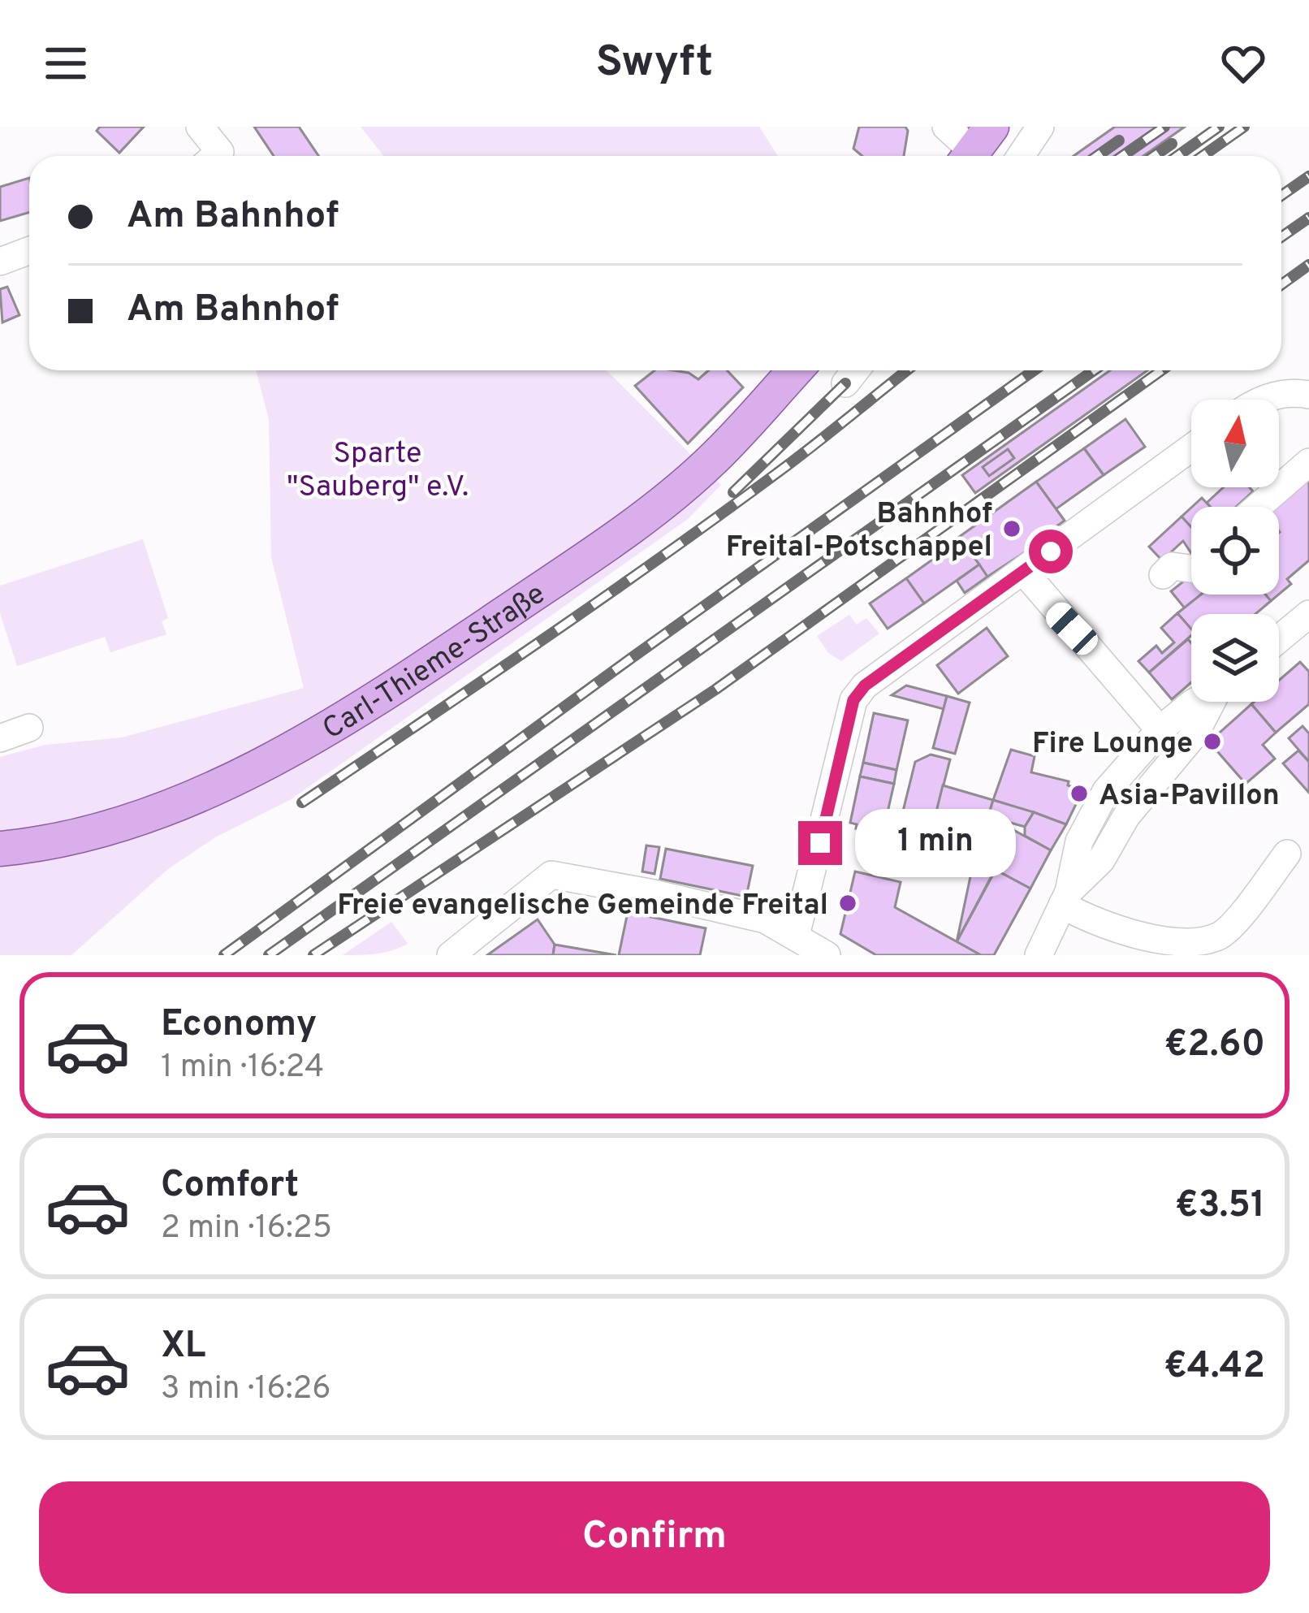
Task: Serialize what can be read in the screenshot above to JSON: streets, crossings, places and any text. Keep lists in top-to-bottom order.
{
  "streets": {
    "main road": ["Carl-Thieme-Straße"]
  },
  "parks": ["Sparte \"Sauberg\" e.V."],
  "places": [
    "Bahnhof Freital-Potschappel",
    "Fire Lounge",
    "Asia-Pavillon",
    "Freie evangelische Gemeinde Freital"
  ],
  "north": "top",
  "page": {
    "header": "Swyft",
    "banner": ["Am Bahnhof", "Am Bahnhof"],
    "bubble": "1 min",
    "list": [
      {
        "name": "Economy",
        "note": "1 min · 16:24",
        "value": "€2.60"
      },
      {
        "name": "Comfort",
        "note": "2 min · 16:25",
        "value": "€3.51"
      },
      {
        "name": "XL",
        "note": "3 min · 16:26",
        "value": "€4.42"
      }
    ],
    "buttons": "Confirm"
  }
}
